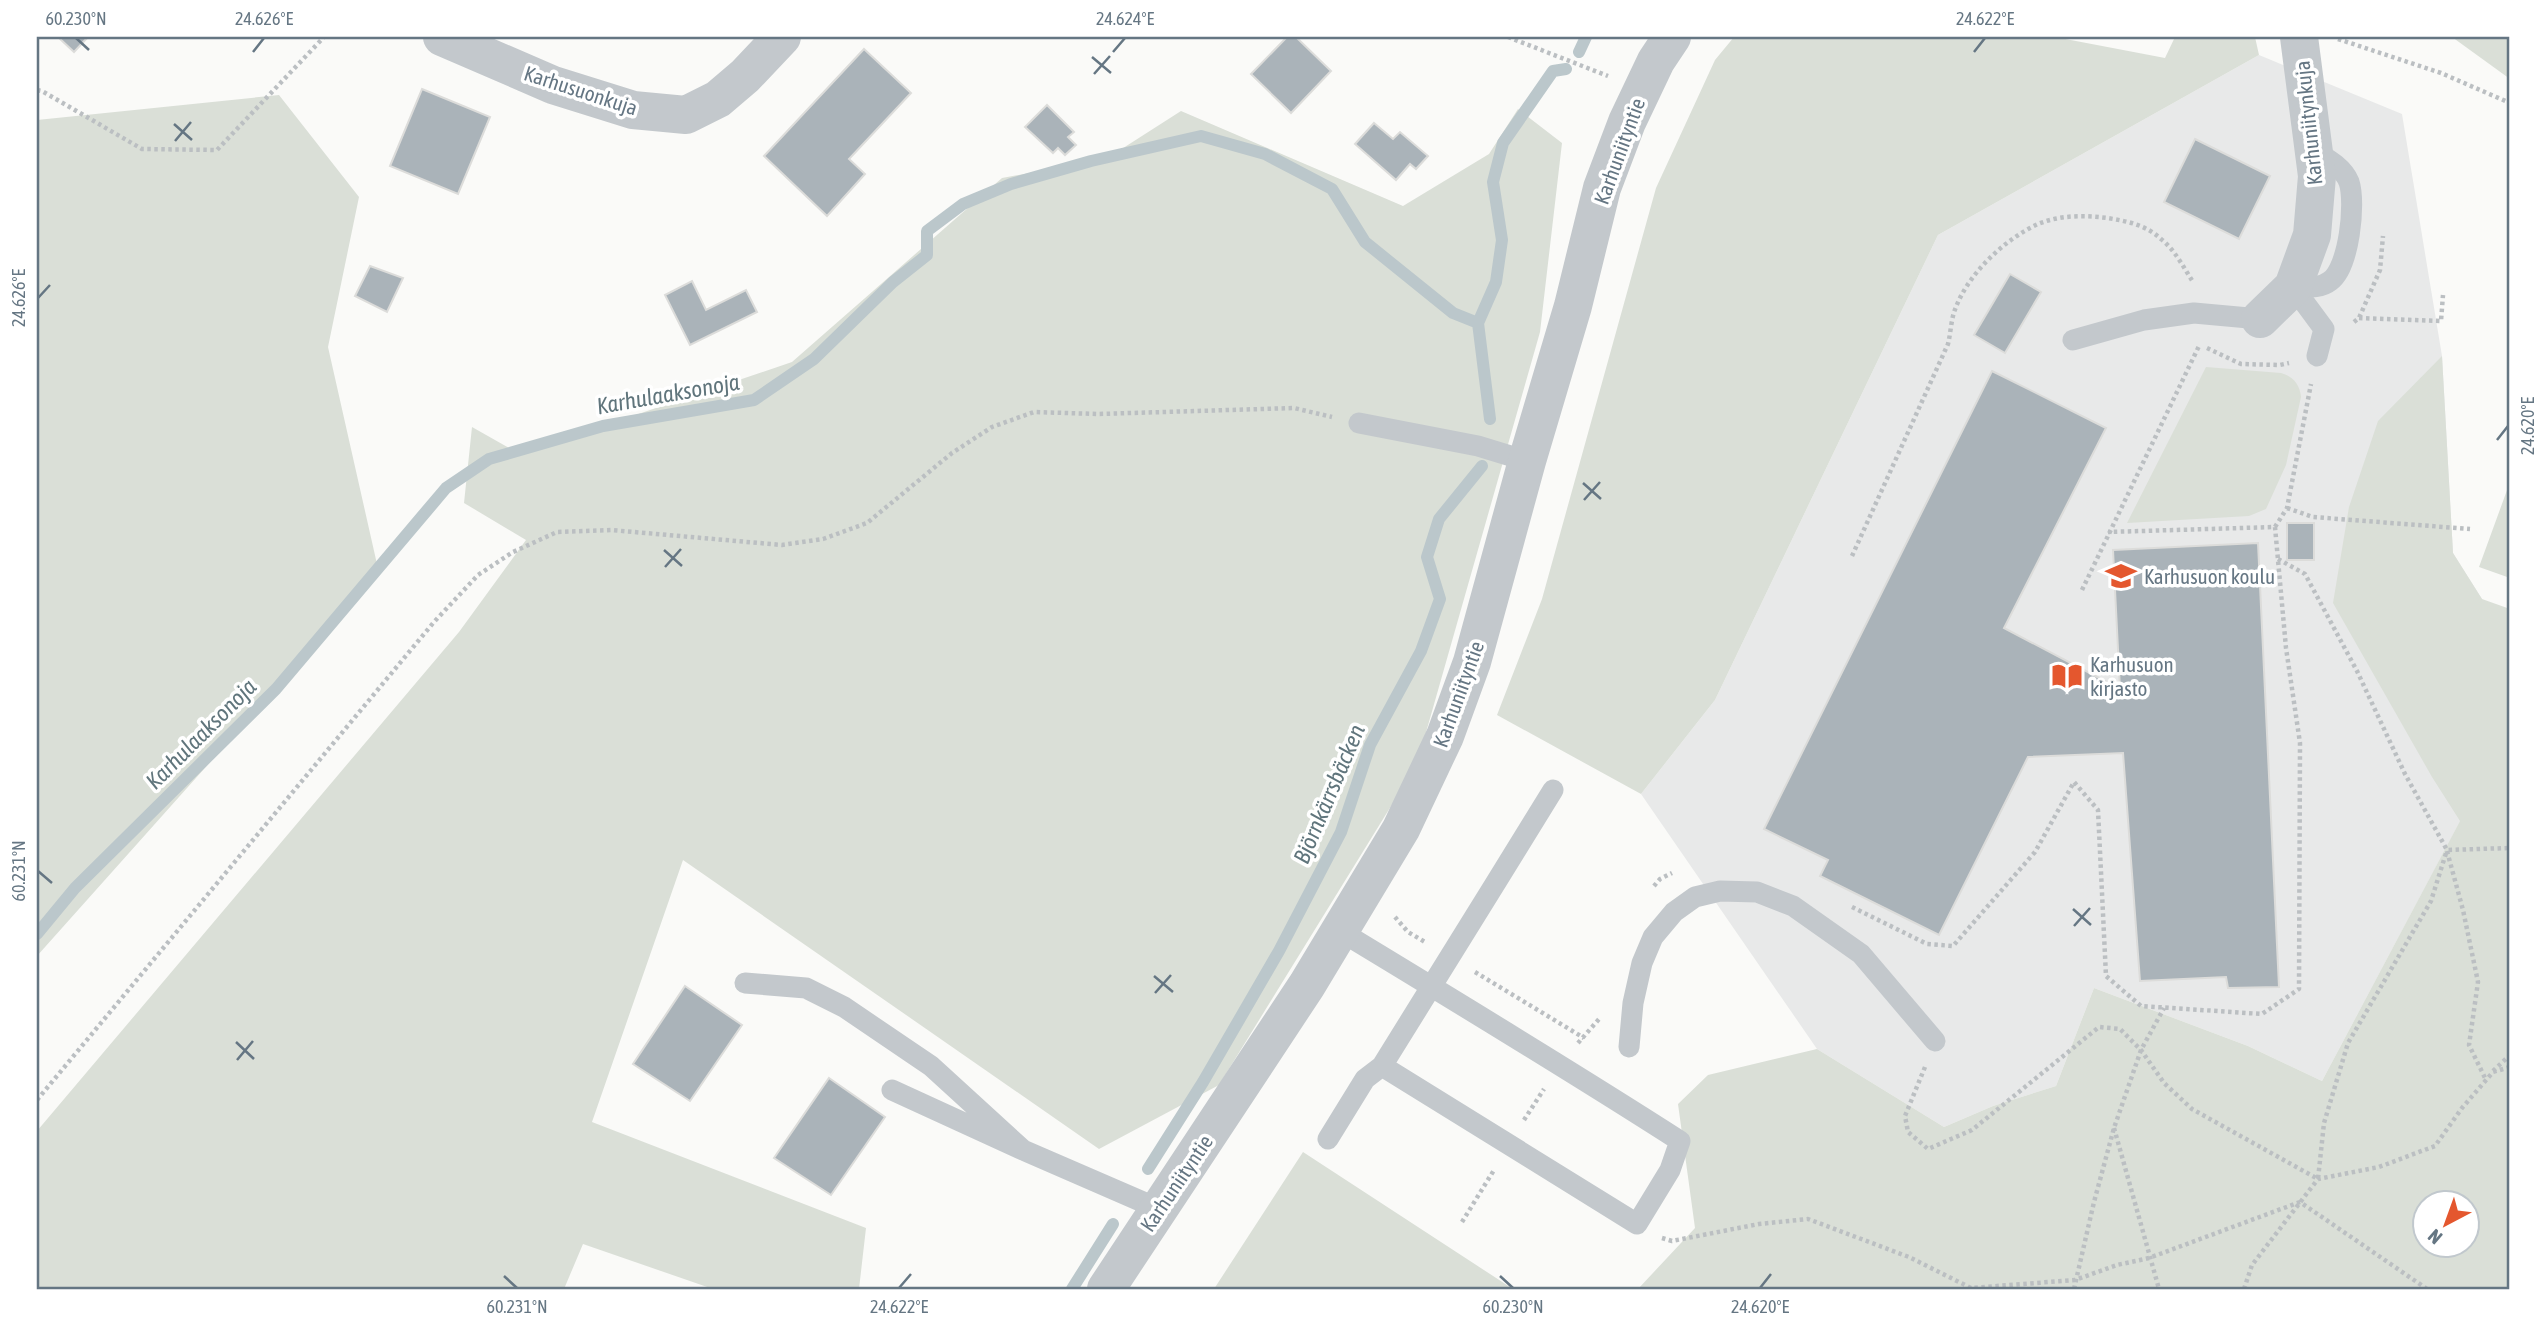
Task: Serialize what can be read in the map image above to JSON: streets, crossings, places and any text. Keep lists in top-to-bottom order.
{
  "streets": {
    "street": ["Karhusuonkuja", "Karhuniitynkuja", "Karhuniityntie"]
  },
  "water": ["Karhulaaksonoja", "Björnkärrsbäcken"],
  "places": {
    "school or university": ["Karhusuon koulu"],
    "library": ["Karhusuon kirjasto"]
  },
  "north": "bottom left",
  "coordinates": [
    "60.230°N",
    "24.626°E",
    "24.624°E",
    "24.622°E",
    "24.620°E",
    "60.231°N"
  ]
}
